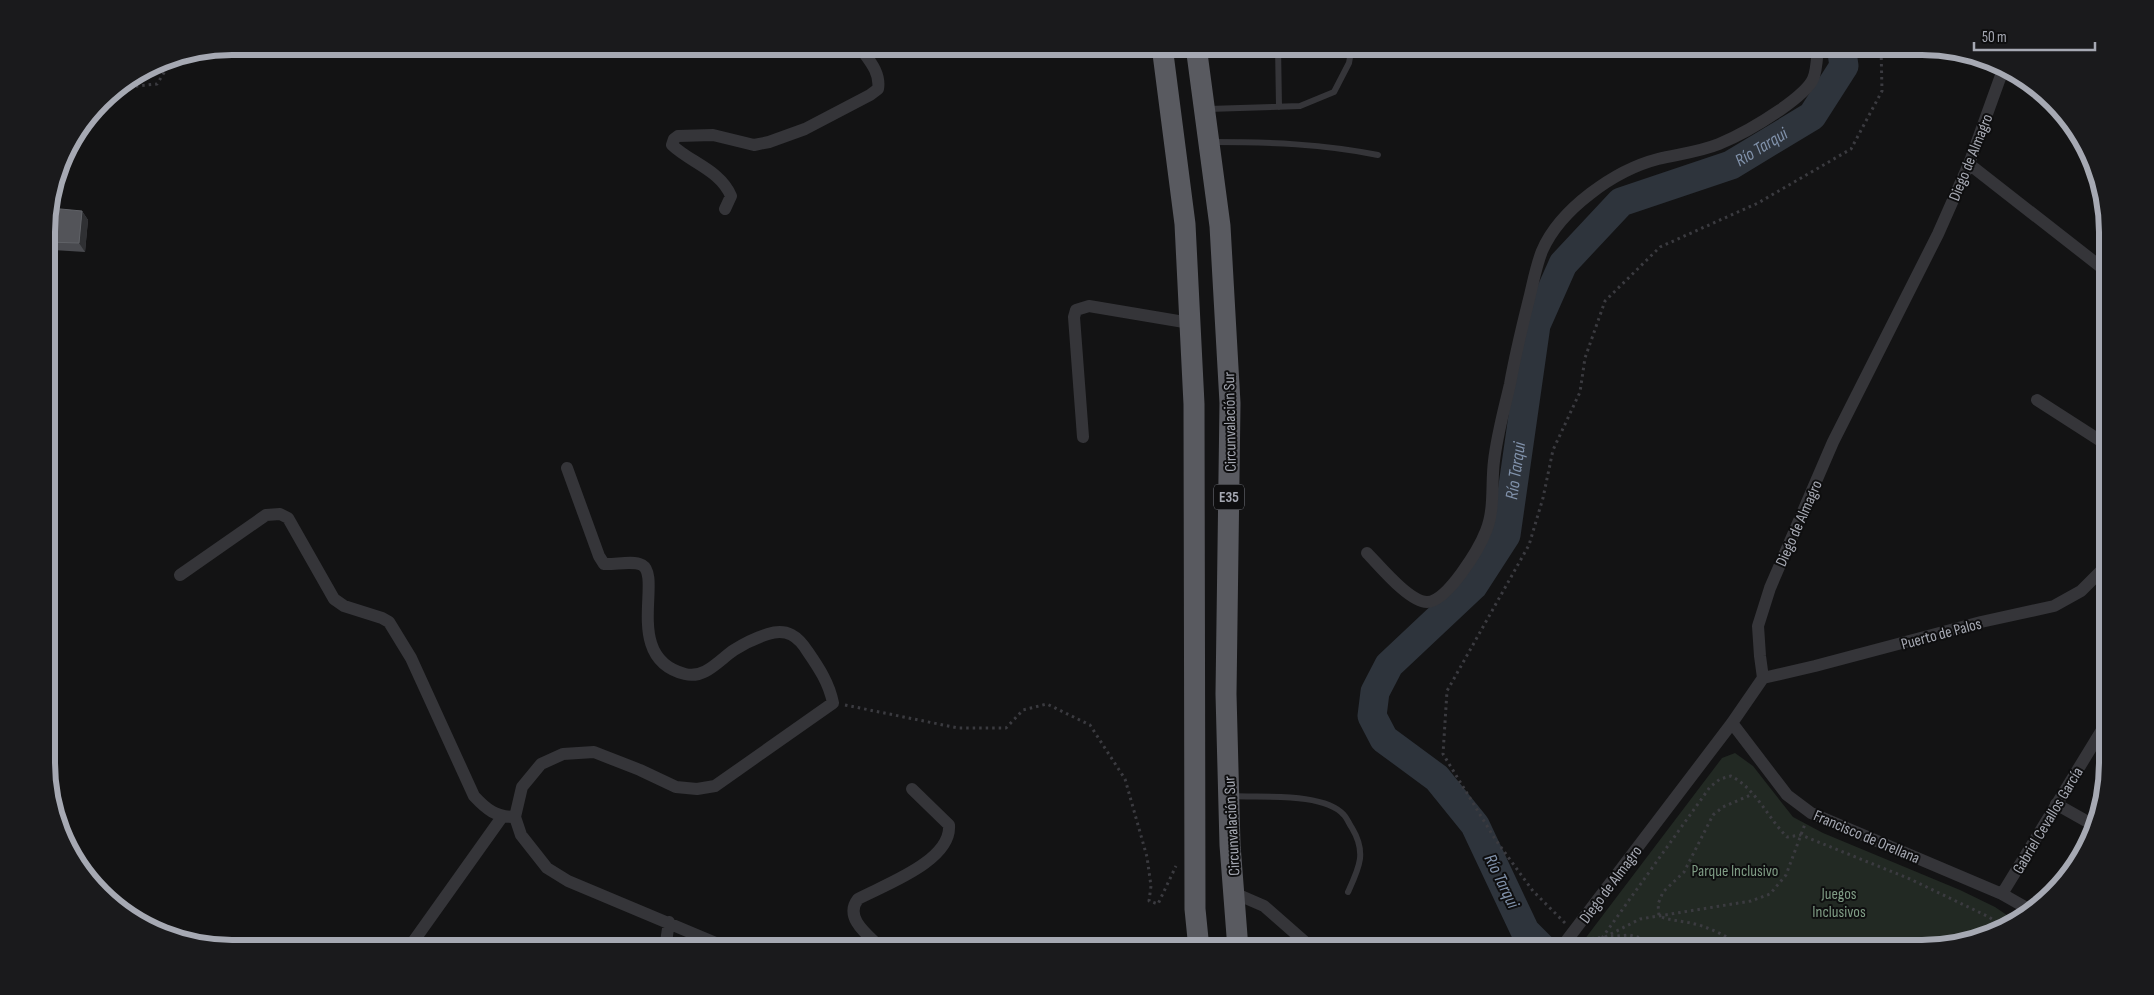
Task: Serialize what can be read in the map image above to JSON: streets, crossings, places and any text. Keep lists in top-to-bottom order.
{
  "streets": {
    "highway": ["Circunvalación Sur", "E35"],
    "street": [
      "Diego de Almagro",
      "Puerto de Palos",
      "Gabriel Cevallos García",
      "Francisco de Orellana"
    ]
  },
  "crossings": [
    ["Diego de Almagro", "Puerto de Palos"],
    ["Diego de Almagro", "Francisco de Orellana"],
    ["Gabriel Cevallos García", "Francisco de Orellana"]
  ],
  "water": ["Río Tarqui"],
  "parks": ["Parque Inclusivo", "Juegos Inclusivos"],
  "scale_bar": "50 m"
}
